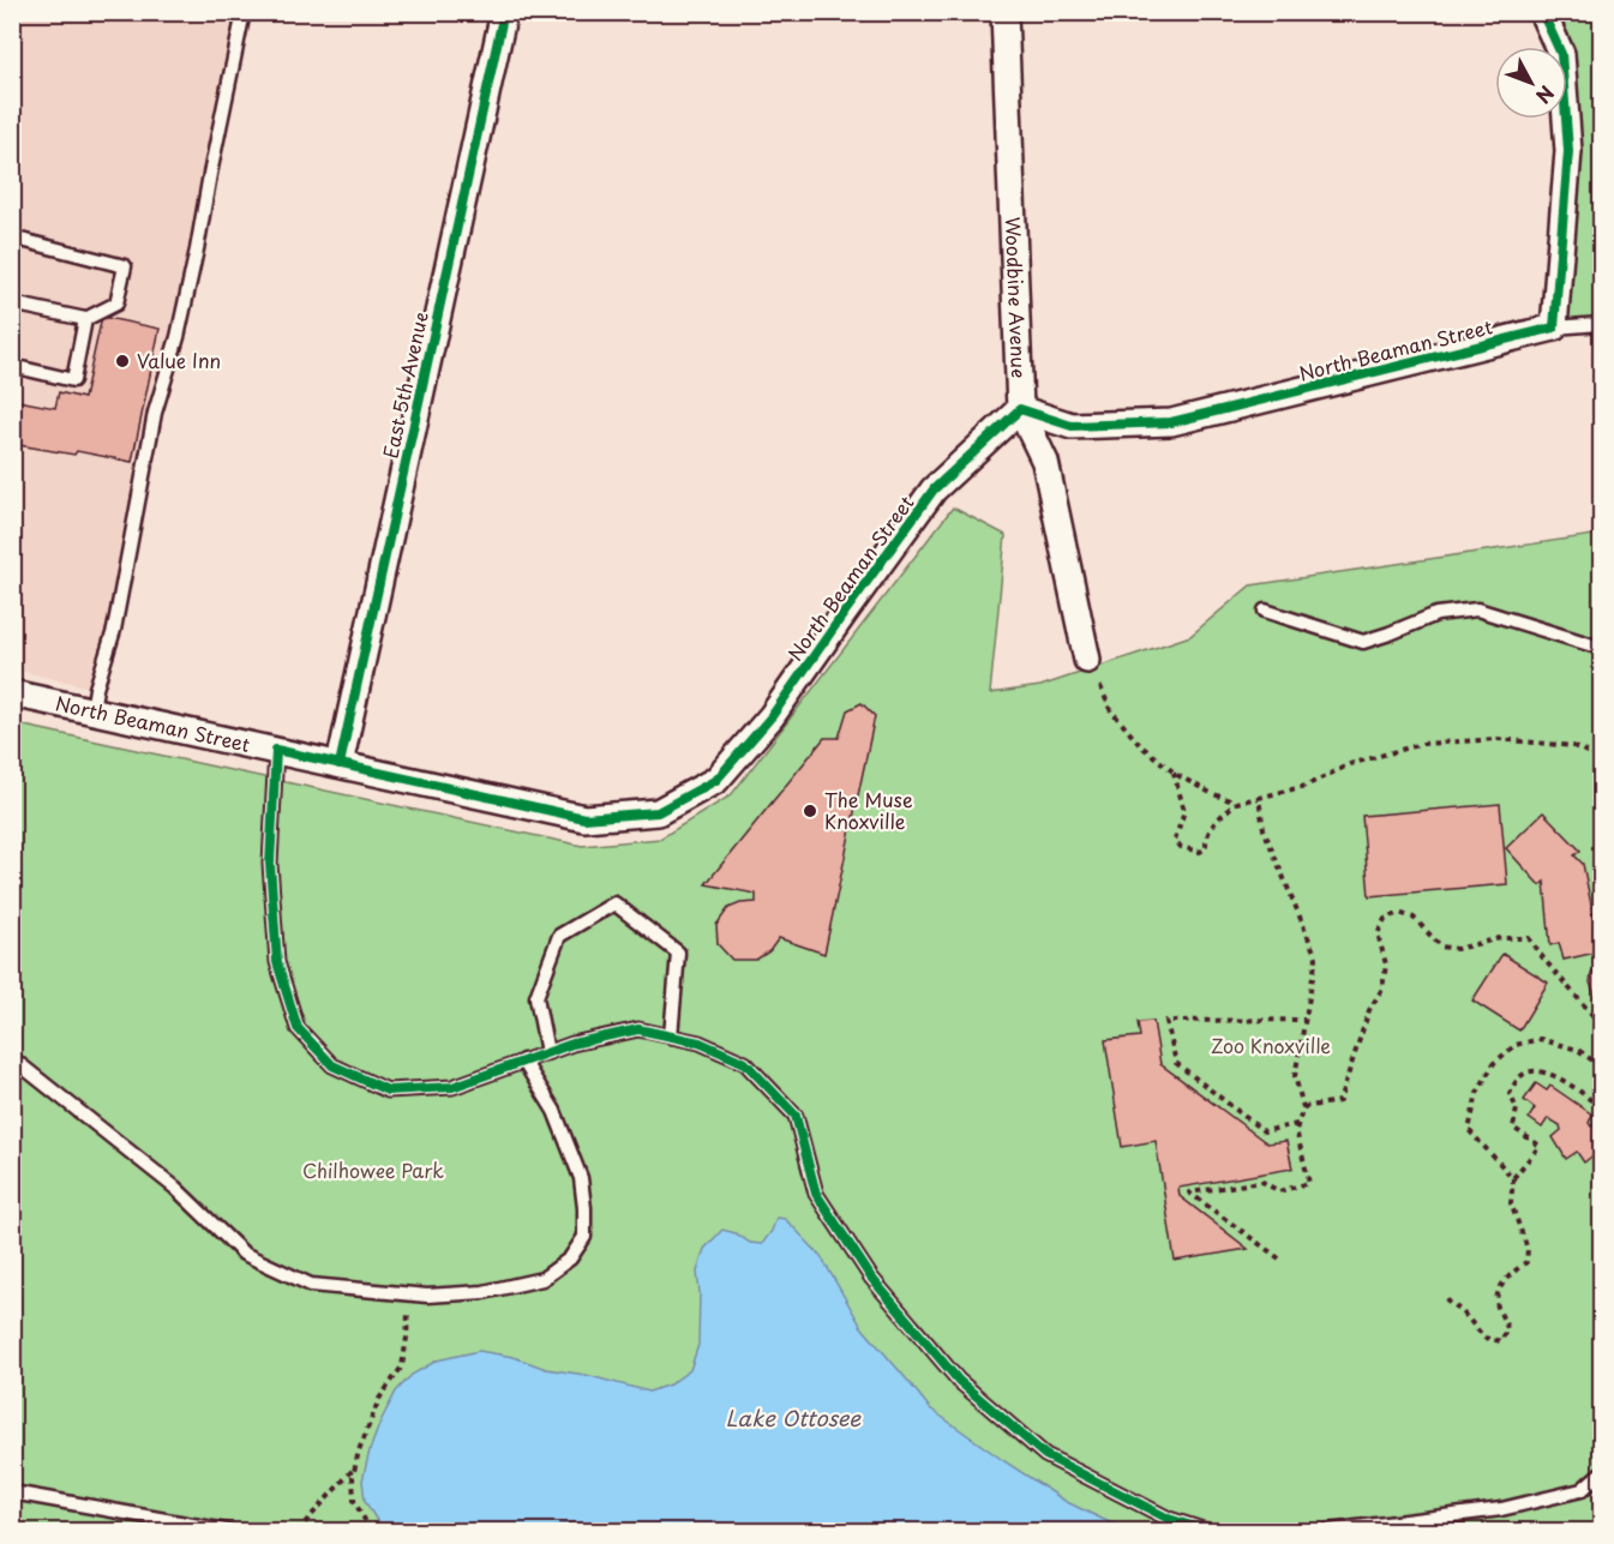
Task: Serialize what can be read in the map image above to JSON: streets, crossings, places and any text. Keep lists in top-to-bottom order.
{
  "streets": {
    "street": ["Woodbine Avenue", "North Beaman Street", "East 5th Avenue"]
  },
  "crossings": [
    ["Woodbine Avenue", "North Beaman Street"],
    ["North Beaman Street", "East 5th Avenue"]
  ],
  "water": ["Lake Ottosee"],
  "parks": ["Zoo Knoxville", "Chilhowee Park"],
  "places": ["Value Inn", "The Muse Knoxville"],
  "north": "bottom right"
}
